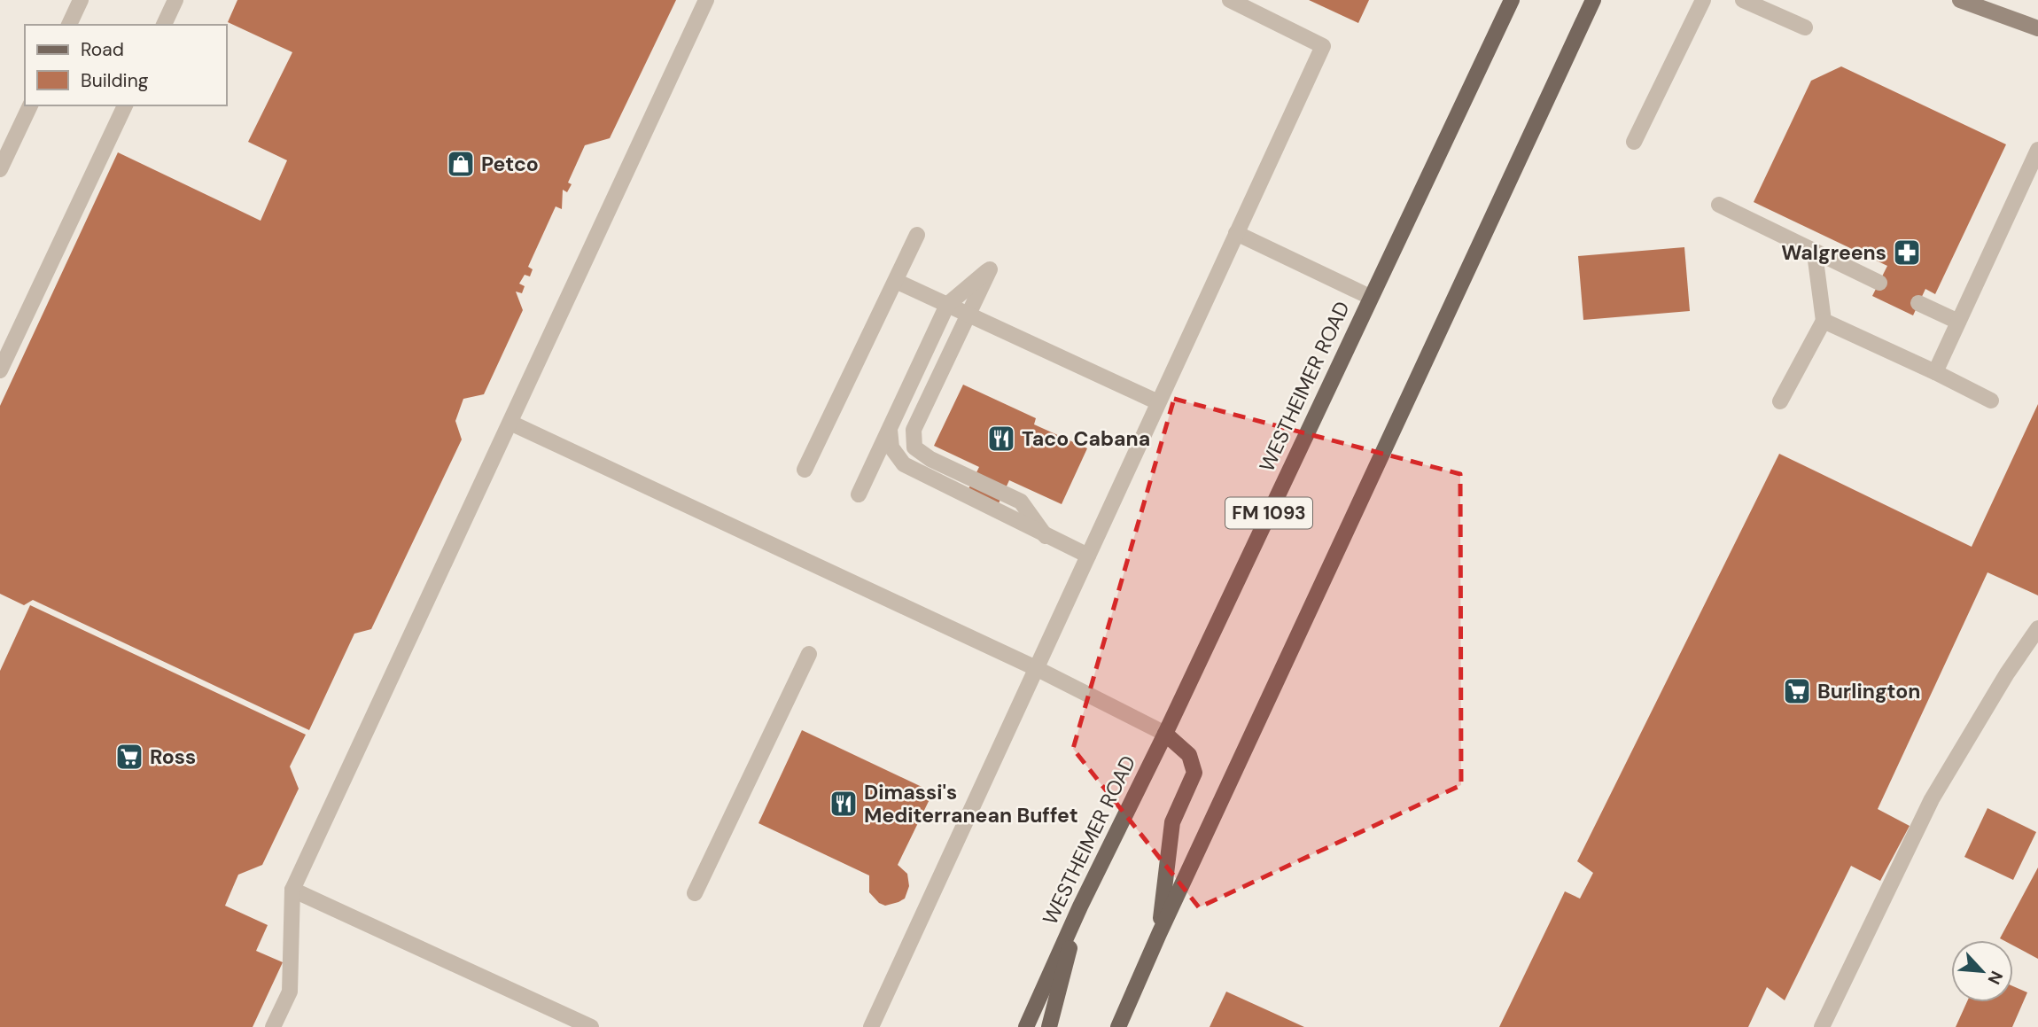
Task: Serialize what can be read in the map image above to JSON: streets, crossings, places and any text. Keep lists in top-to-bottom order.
{
  "streets": {
    "main road": ["WESTHEIMER ROAD", "FM 1093"]
  },
  "places": {
    "shop": ["Petco"],
    "pharmacy": ["Walgreens"],
    "restaurant": ["Taco Cabana", "Dimassi's Mediterranean Buffet"],
    "supermarket": ["Burlington", "Ross"]
  },
  "legend": ["Road", "Building"],
  "north": "bottom right"
}
